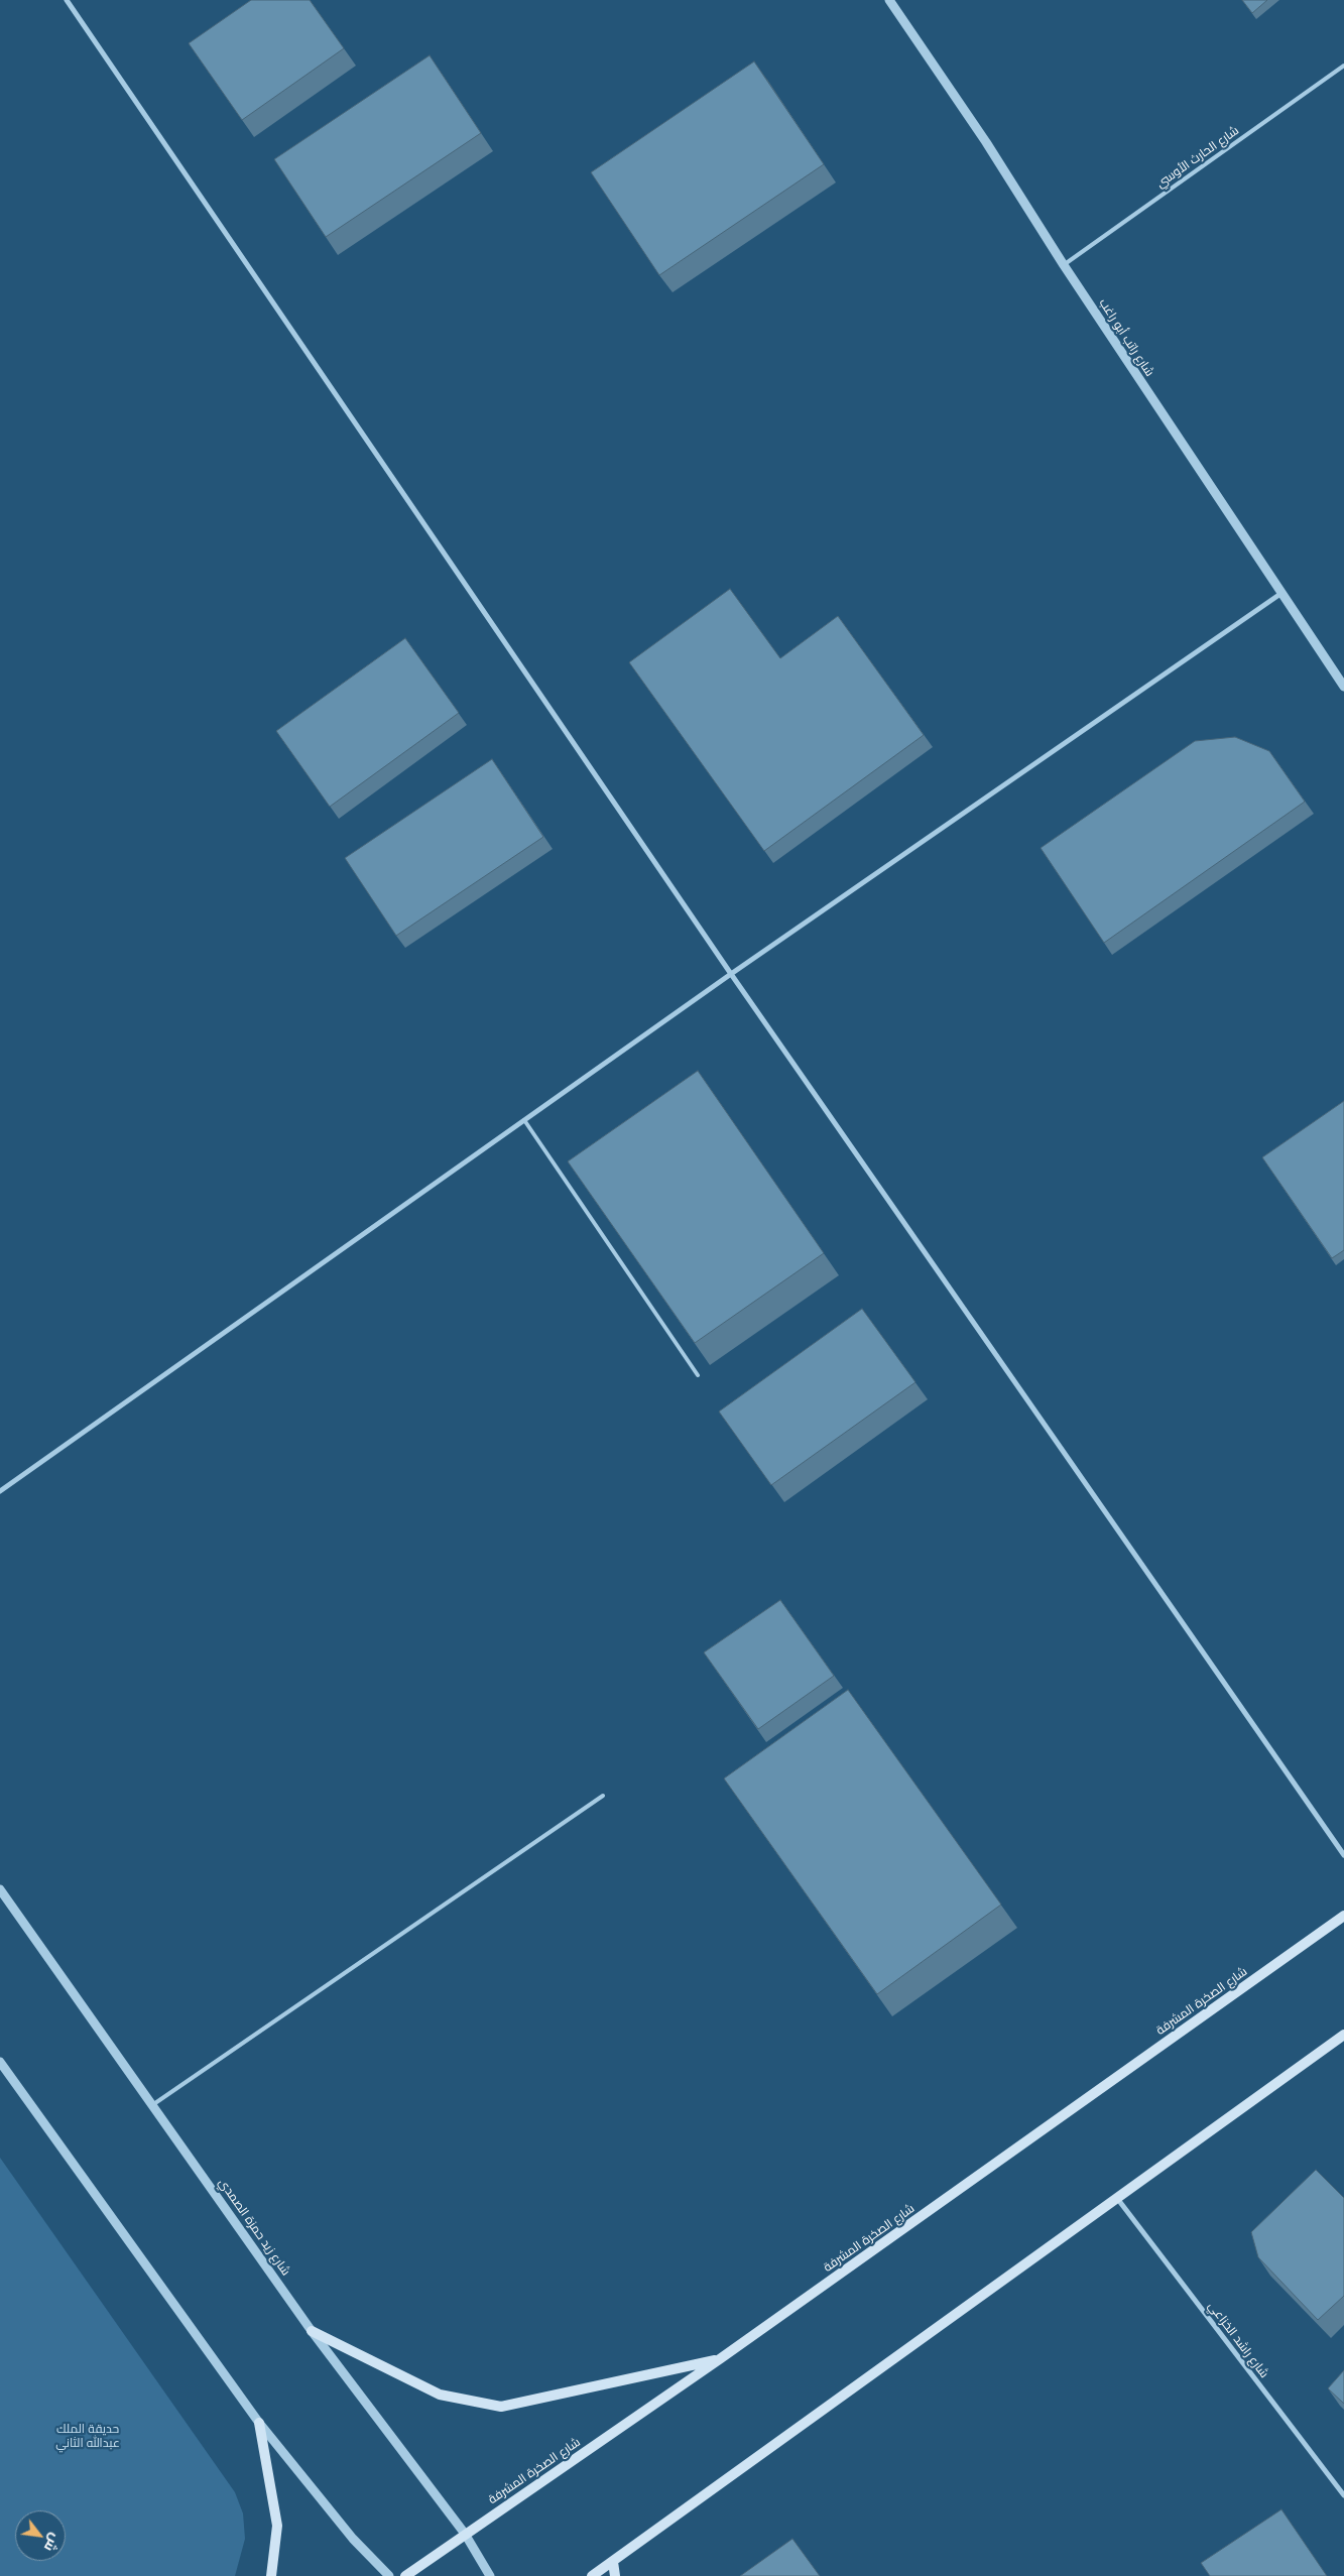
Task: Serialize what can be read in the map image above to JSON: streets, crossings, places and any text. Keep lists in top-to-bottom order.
{
  "streets": {
    "main road": ["شارع الصخرة المشرفة"],
    "street": ["شارع راتب أبو راغب", "شارع زيد حمزة الصمدي", "شارع راشد الخزاعي"],
    "lane": ["شارع الحارث الأوسي"]
  },
  "crossings": [
    ["شارع الحارث الأوسي", "شارع راتب أبو راغب"],
    ["شارع الصخرة المشرفة", "شارع زيد حمزة الصمدي"]
  ],
  "parks": ["حديقة الملك عبدالله الثاني"],
  "north": "bottom right"
}
